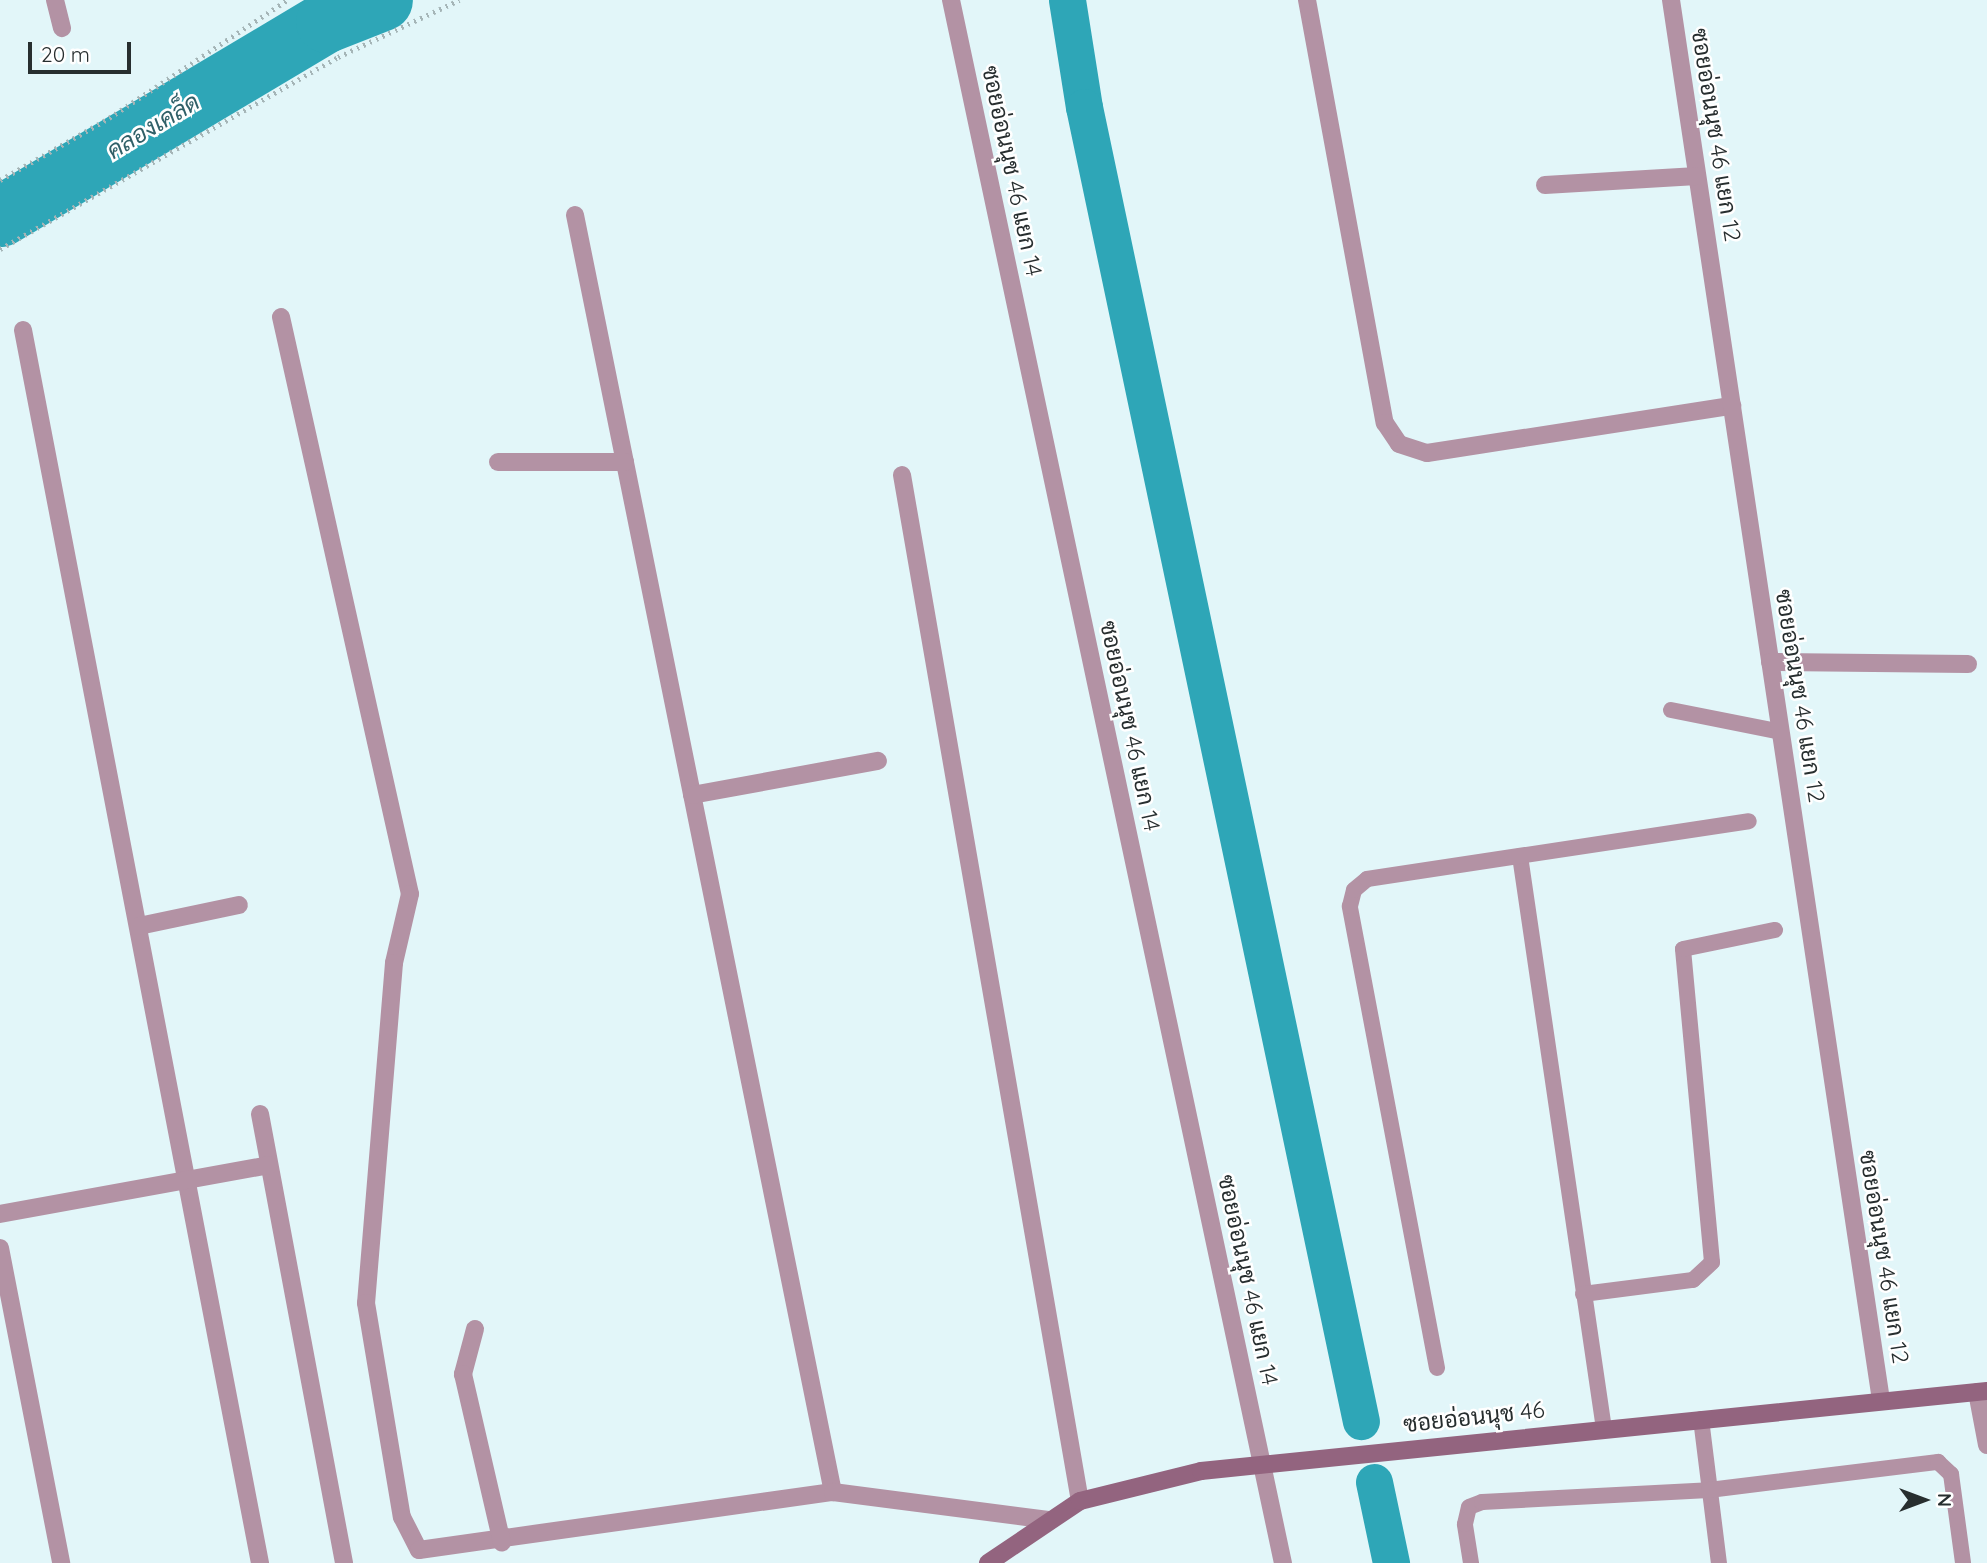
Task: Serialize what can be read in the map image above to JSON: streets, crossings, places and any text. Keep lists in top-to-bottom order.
{
  "streets": {
    "street": ["ซอยอ่อนนุช 46 แยก 12", "ซอยอ่อนนุช 46 แยก 14", "ซอยอ่อนนุช 46"]
  },
  "crossings": [
    ["ซอยอ่อนนุช 46 แยก 12", "ซอยอ่อนนุช 46"],
    ["ซอยอ่อนนุช 46 แยก 14", "ซอยอ่อนนุช 46"]
  ],
  "water": ["คลองเคล็ด"],
  "scale_bar": "20 m",
  "north": "right"
}
